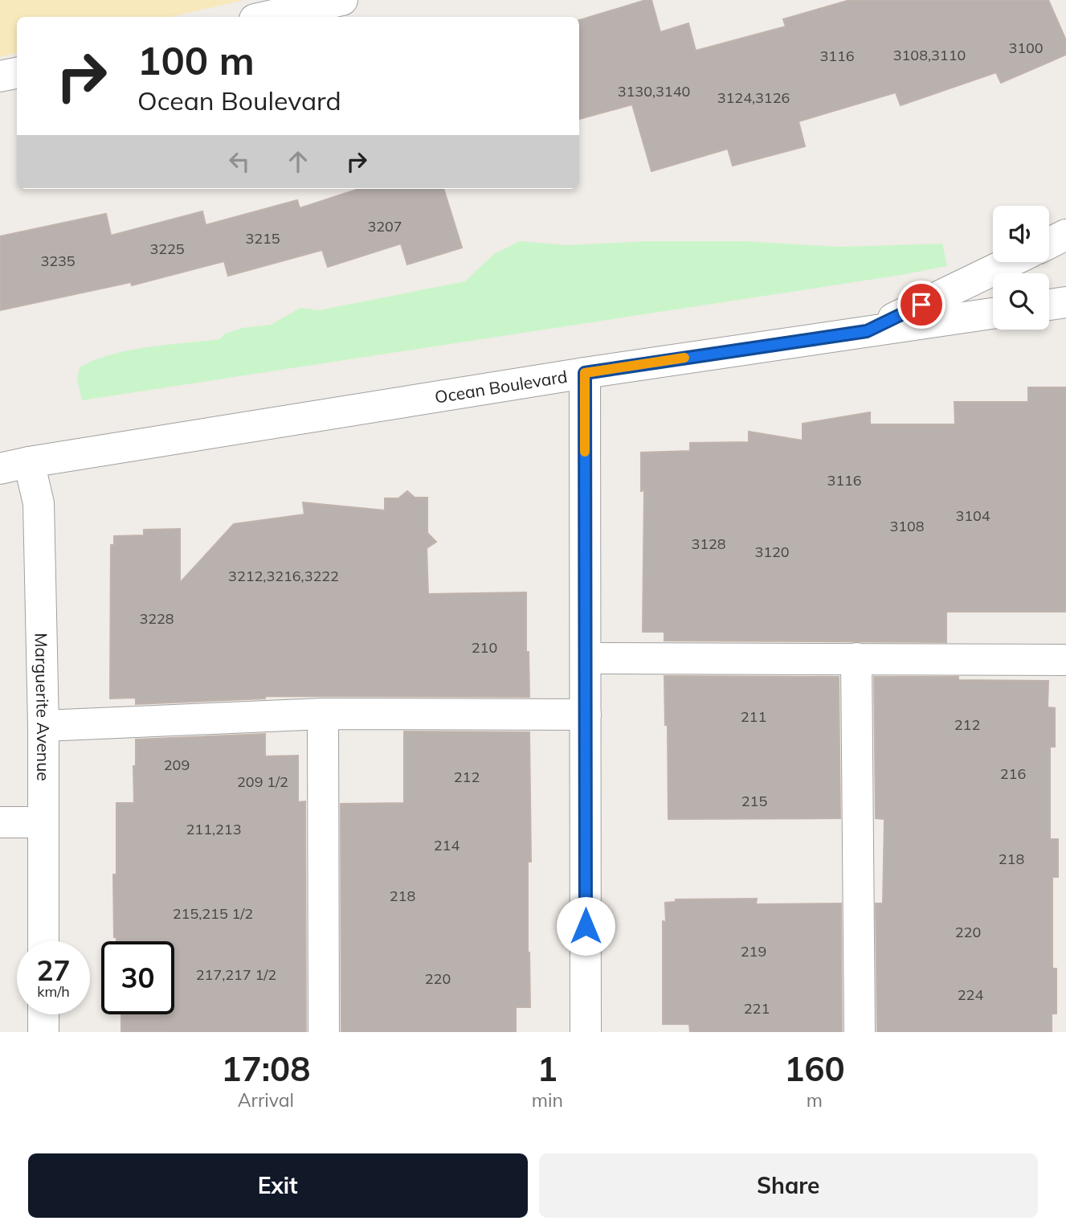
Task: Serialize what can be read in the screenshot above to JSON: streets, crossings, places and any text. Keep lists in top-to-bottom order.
{
  "streets": {
    "street": ["Ocean Boulevard", "Marguerite Avenue"]
  },
  "crossings": [
    ["Ocean Boulevard", "Marguerite Avenue"]
  ],
  "house_numbers": [
    "3100",
    "3108,3110",
    "3116",
    "3130,3140",
    "3124,3126",
    "3207",
    "3215",
    "3225",
    "3235",
    "3116",
    "3104",
    "3108",
    "3128",
    "3120",
    "3212,3216,3222",
    "3228",
    "210",
    "211",
    "212",
    "209",
    "216",
    "212",
    "209 1/2",
    "215",
    "211,213",
    "214",
    "218",
    "218",
    "215,215 1/2",
    "220",
    "219",
    "217,217 1/2",
    "220",
    "224",
    "221"
  ],
  "page": {
    "turn": ["100 m", "Ocean Boulevard"],
    "speed": "27 km/h",
    "limit": "30",
    "eta": [
      "17:08",
      "Arrival",
      "1",
      "min",
      "160",
      "m"
    ],
    "buttons": ["Exit", "Share"]
  }
}
